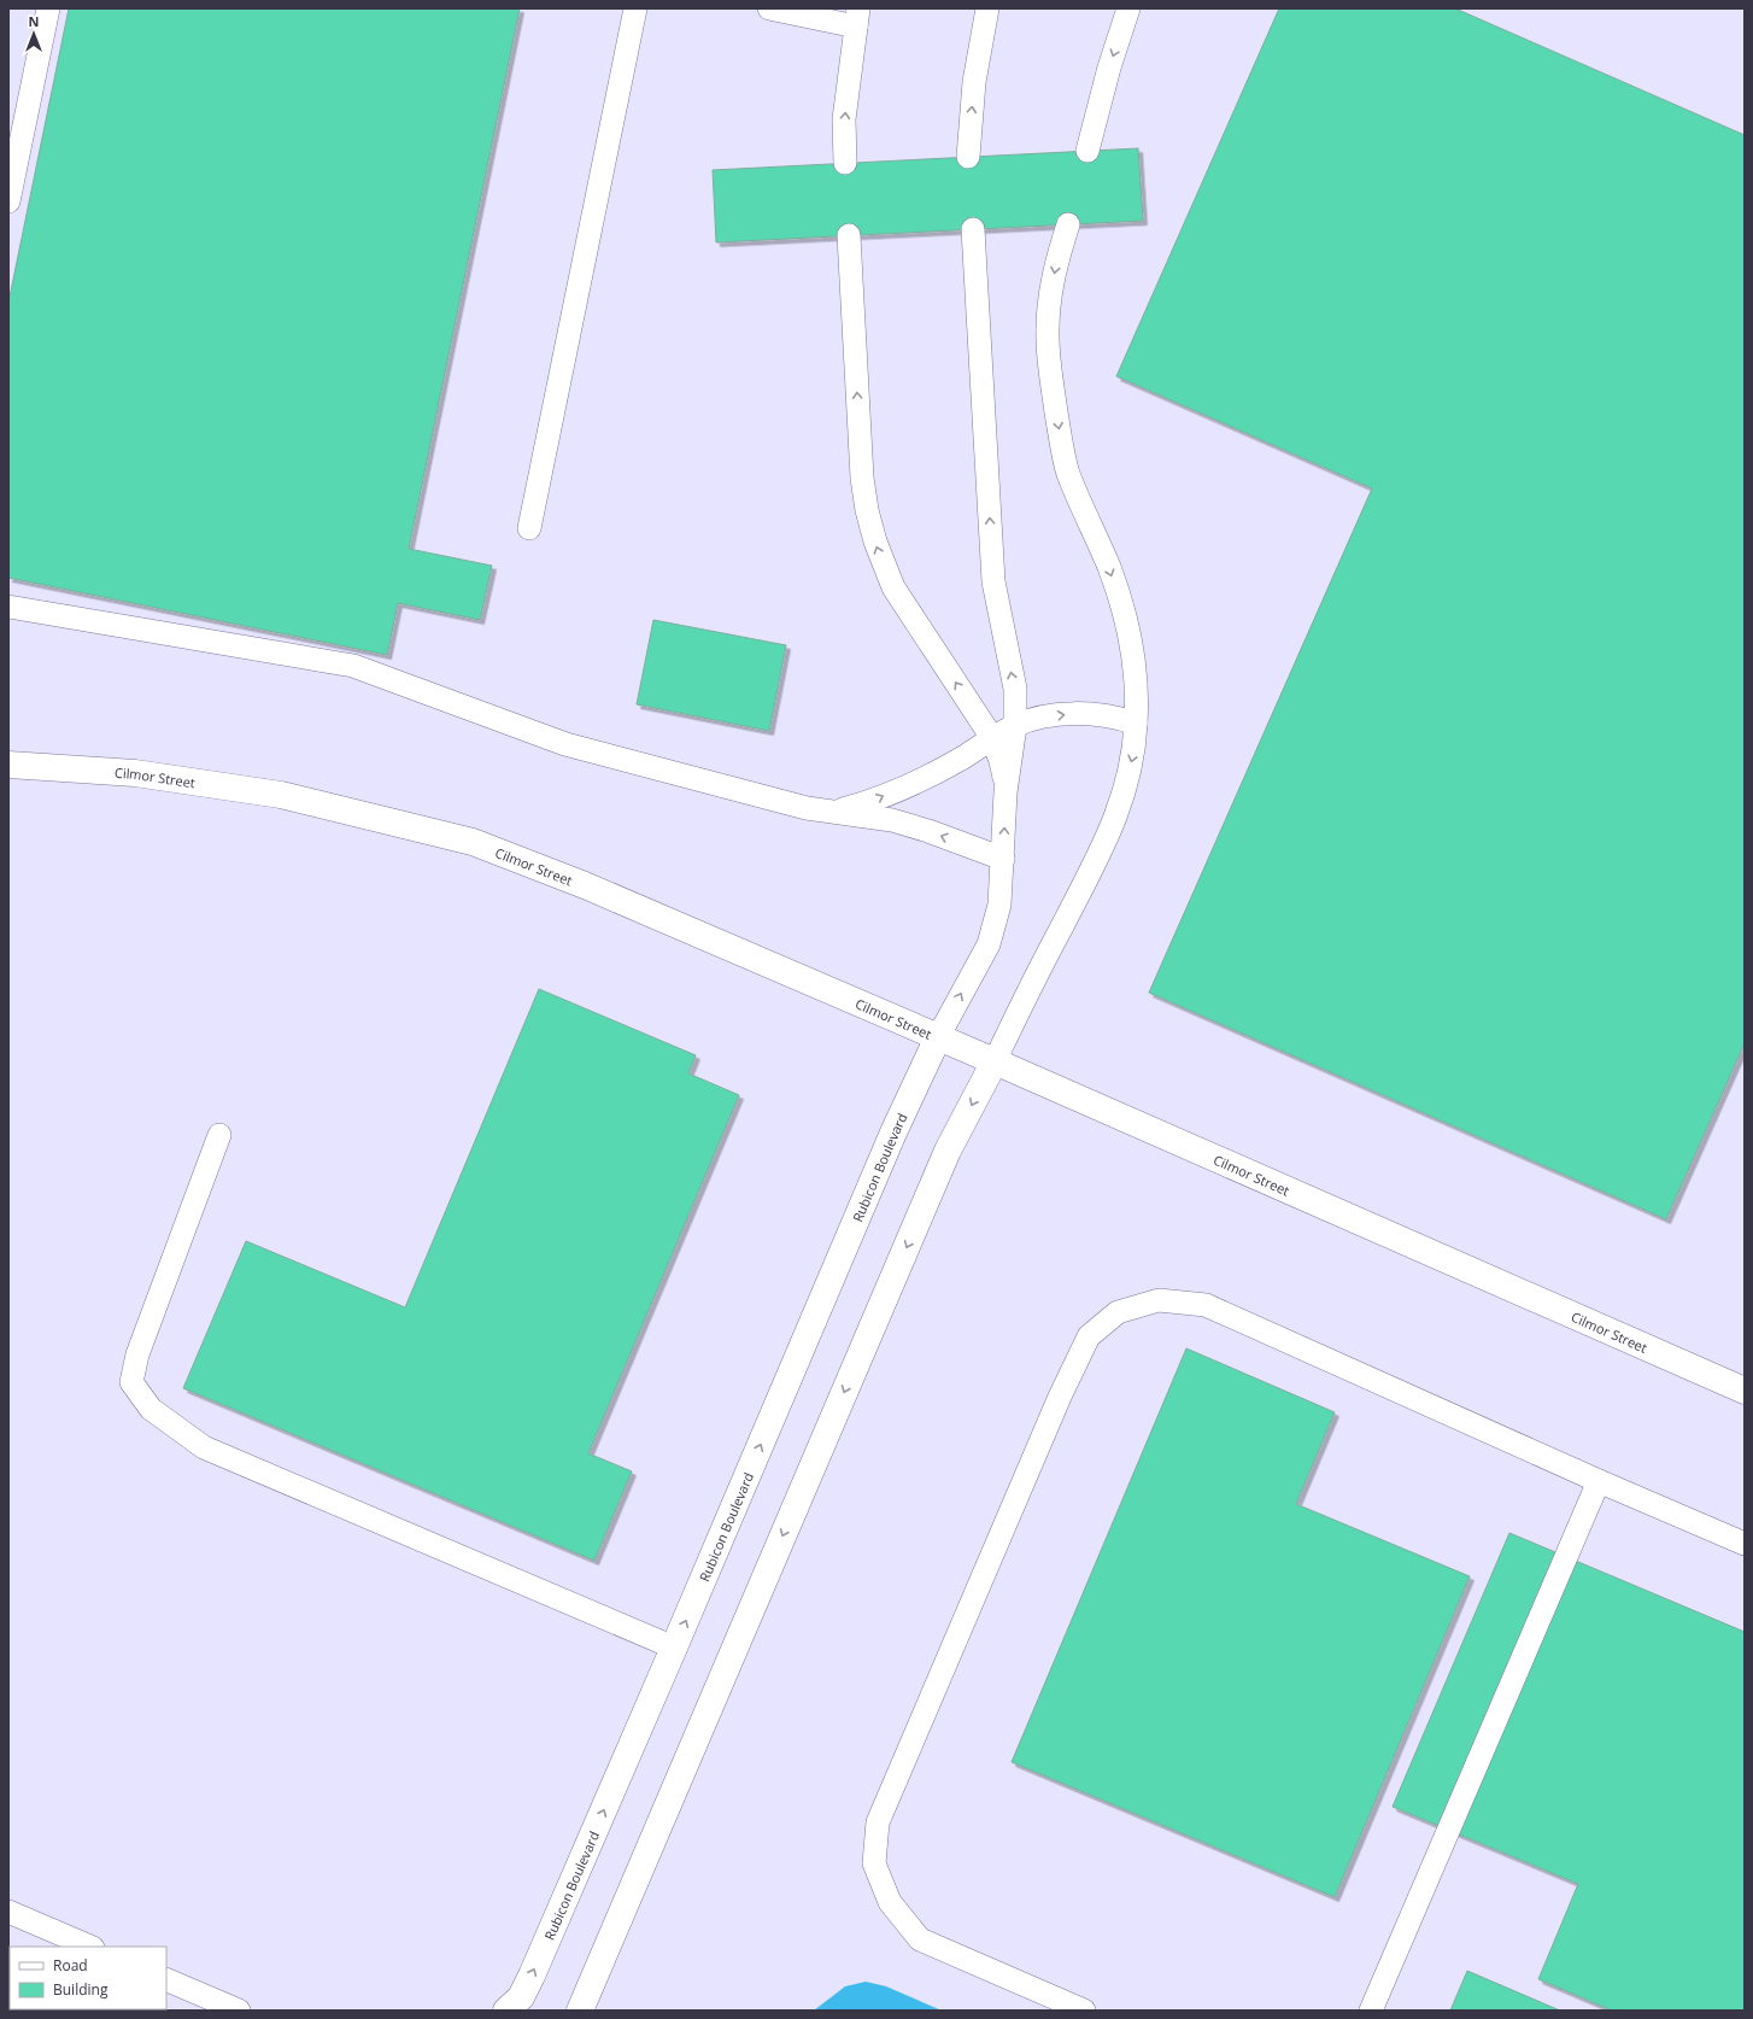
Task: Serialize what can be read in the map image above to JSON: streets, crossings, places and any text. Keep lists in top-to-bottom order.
{
  "streets": {
    "street": ["Cilmor Street", "Rubicon Boulevard"]
  },
  "crossings": [
    ["Cilmor Street", "Rubicon Boulevard"]
  ],
  "legend": ["Road", "Building"],
  "north": "top"
}
